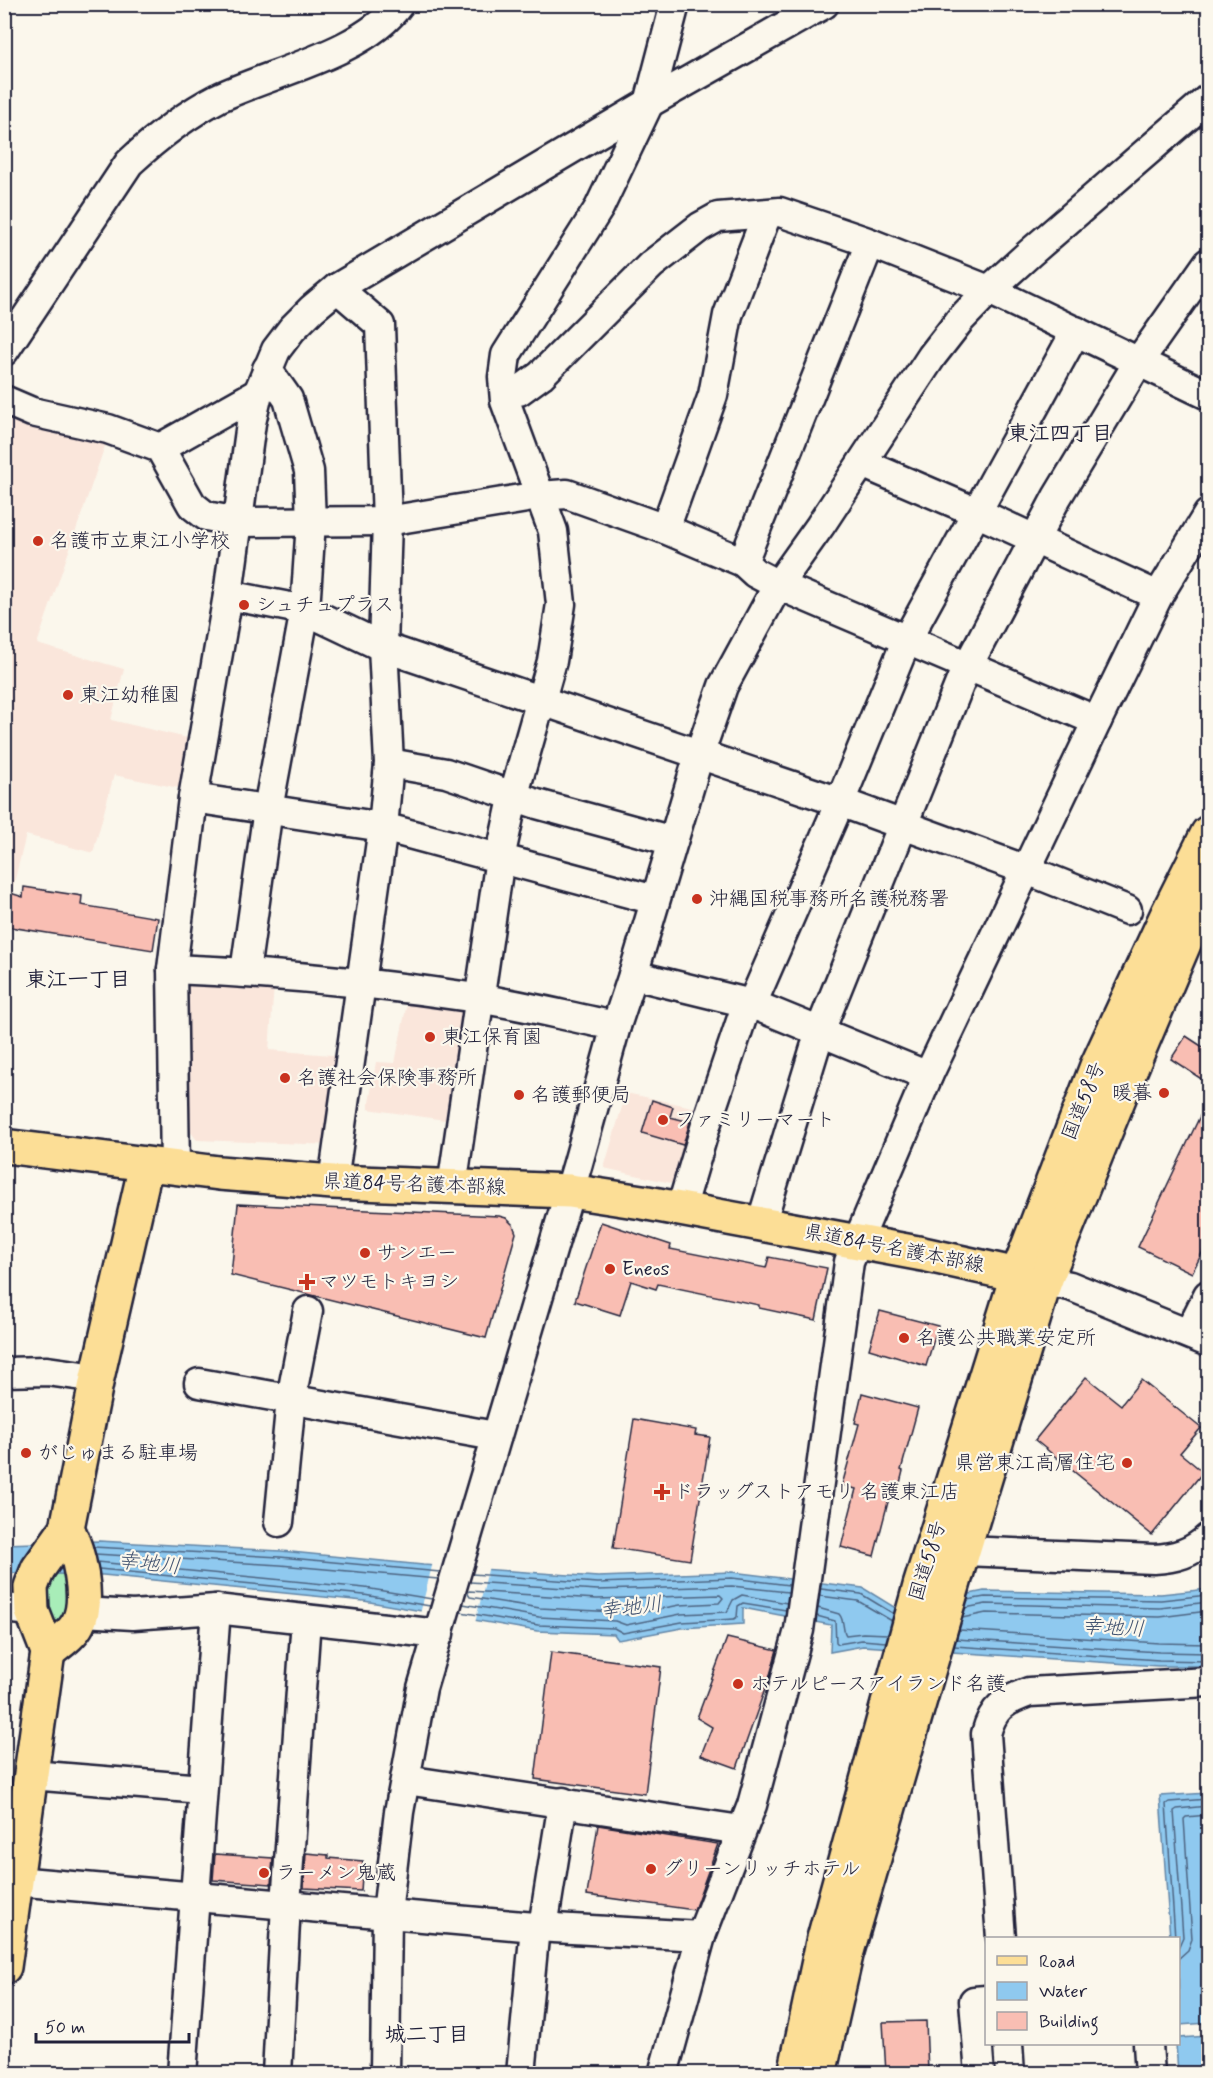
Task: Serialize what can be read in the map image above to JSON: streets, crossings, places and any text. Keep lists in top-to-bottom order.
{
  "streets": {
    "main road": ["国道58号", "県道84号名護本部線"]
  },
  "crossings": [
    ["国道58号", "県道84号名護本部線"]
  ],
  "districts": ["東江四丁目", "東江一丁目", "城二丁目"],
  "water": ["幸地川"],
  "places": {
    "other": [
      "名護市立東江小学校",
      "シュチュプラス",
      "東江幼稚園",
      "沖縄国税事務所名護税務署",
      "東江保育園",
      "名護社会保険事務所",
      "暖暮",
      "名護郵便局",
      "ファミリーマート",
      "サンエー",
      "Eneos",
      "名護公共職業安定所",
      "がじゅまる駐車場",
      "県営東江高層住宅",
      "ホテルピースアイランド名護",
      "グリーンリッチホテル",
      "ラーメン鬼蔵"
    ],
    "health": ["マツモトキヨシ", "ドラッグストアモリ 名護東江店"]
  },
  "legend": ["Road", "Water", "Building"],
  "scale_bar": "50 m"
}
